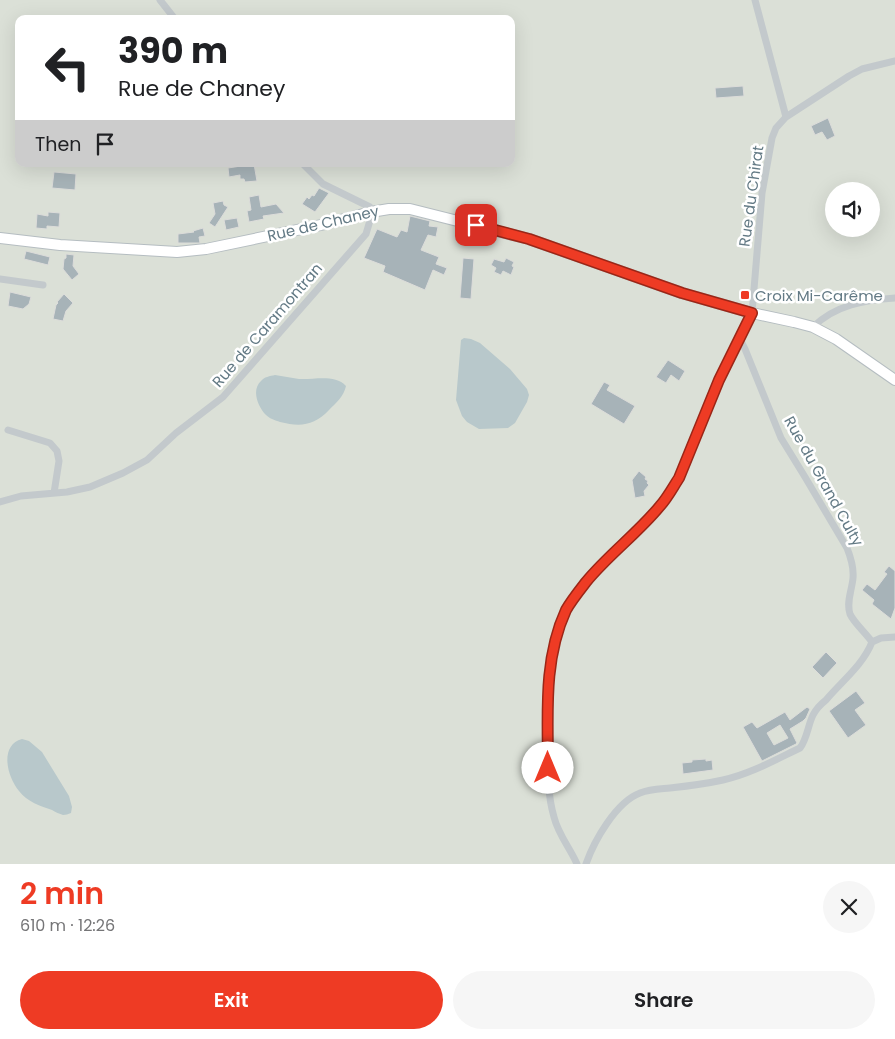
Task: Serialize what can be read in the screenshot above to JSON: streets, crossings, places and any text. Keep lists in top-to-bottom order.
{
  "streets": {
    "street": [
      "Rue du Chirat",
      "Rue de Chaney",
      "Rue de Caramontran",
      "Rue du Grand Culty"
    ]
  },
  "crossings": [
    ["Rue du Chirat", "Rue de Chaney"],
    ["Rue de Chaney", "Rue de Caramontran"]
  ],
  "places": {
    "transit": ["Croix Mi-Carême"]
  },
  "page": {
    "turn": ["390 m", "Rue de Chaney"],
    "then": "Then",
    "heading": ["2 min", "610 m · 12:26"],
    "buttons": ["Exit", "Share"]
  }
}
